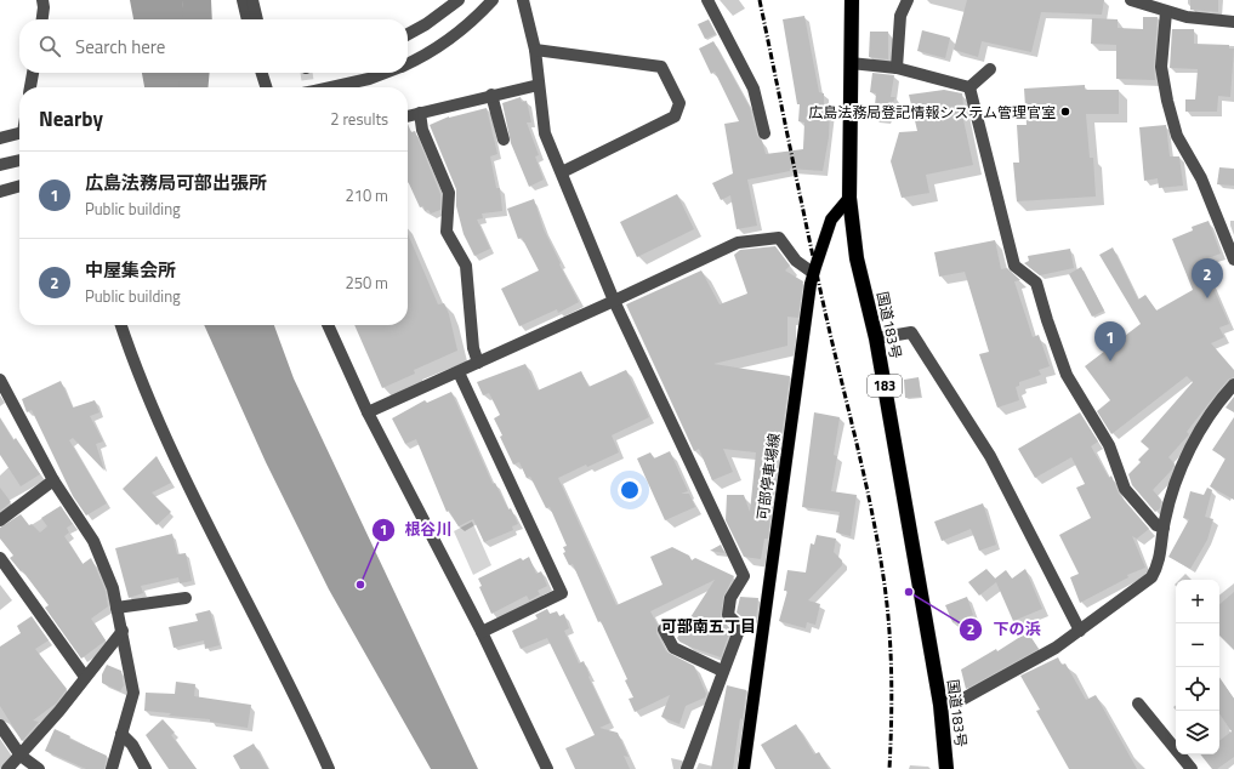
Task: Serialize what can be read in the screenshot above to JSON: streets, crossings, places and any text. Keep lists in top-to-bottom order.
{
  "streets": {
    "highway": ["国道183号", "183"],
    "main road": ["可部停車場線"]
  },
  "crossings": [
    ["国道183号", "可部停車場線"]
  ],
  "districts": ["可部南五丁目"],
  "places": ["広島法務局登記情報システム管理官室", "根谷川", "下の浜"],
  "page": {
    "search": "Search here",
    "heading": ["Nearby", "2 results"],
    "list": [
      {
        "mark": "1",
        "name": "広島法務局可部出張所",
        "note": "Public building",
        "value": "210 m"
      },
      {
        "mark": "2",
        "name": "中屋集会所",
        "note": "Public building",
        "value": "250 m"
      }
    ],
    "pins": ["2", "1"],
    "map_buttons": ["+", "−"]
  }
}
